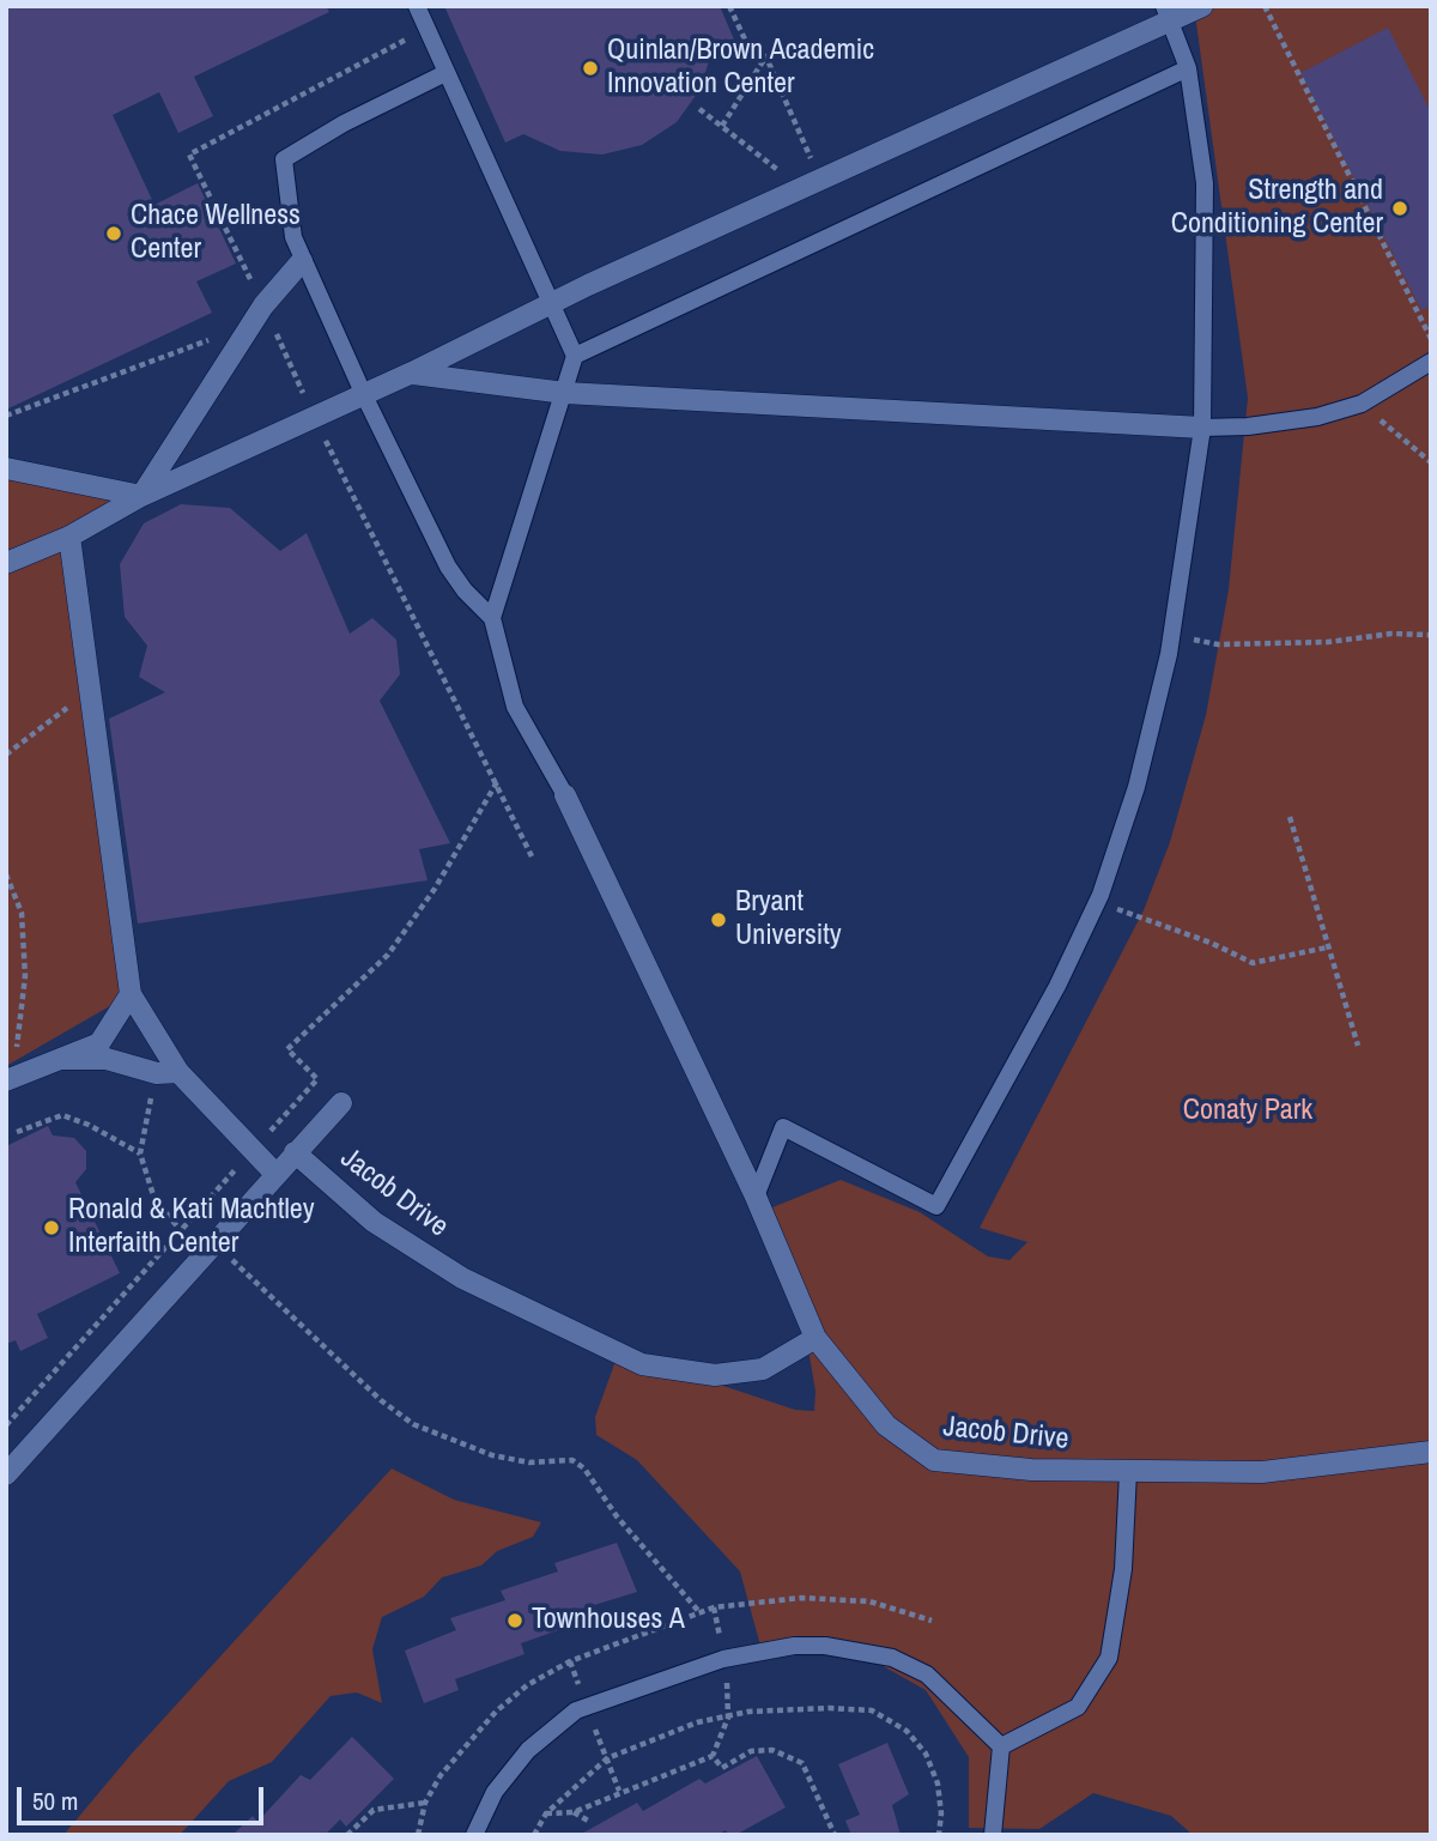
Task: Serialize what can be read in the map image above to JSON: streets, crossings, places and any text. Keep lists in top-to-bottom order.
{
  "streets": {
    "street": ["Jacob Drive"]
  },
  "parks": ["Conaty Park"],
  "places": [
    "Quinlan/Brown Academic Innovation Center",
    "Strength and Conditioning Center",
    "Chace Wellness Center",
    "Bryant University",
    "Ronald & Kati Machtley Interfaith Center",
    "Townhouses A"
  ],
  "scale_bar": "50 m"
}
